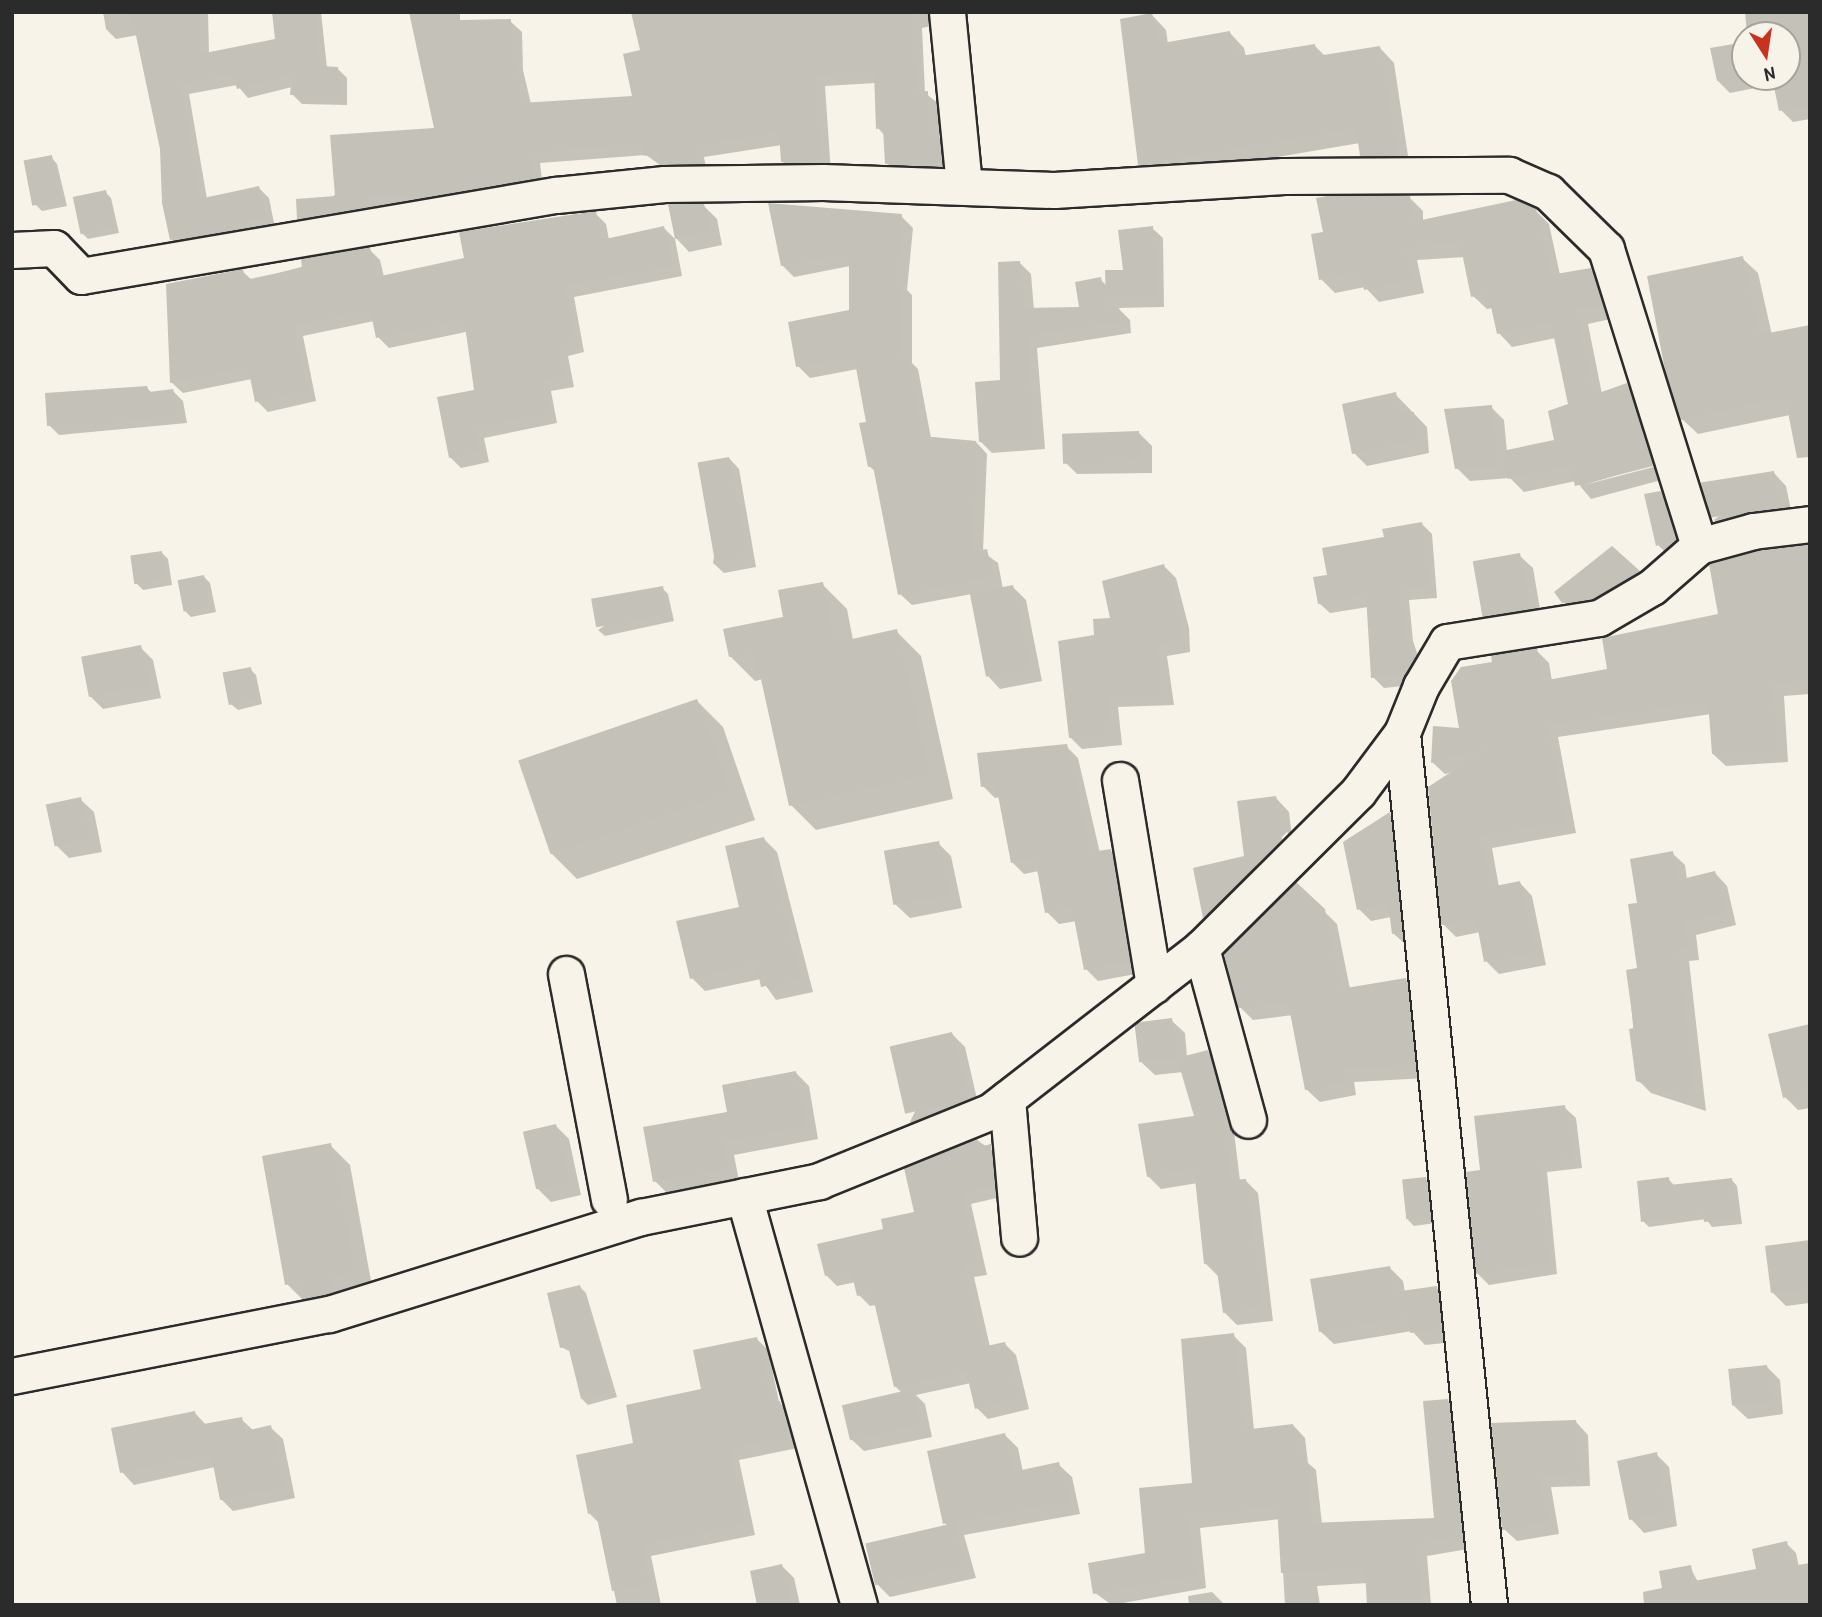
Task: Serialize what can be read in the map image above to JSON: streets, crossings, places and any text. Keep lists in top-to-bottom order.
{
  "north": "bottom"
}
